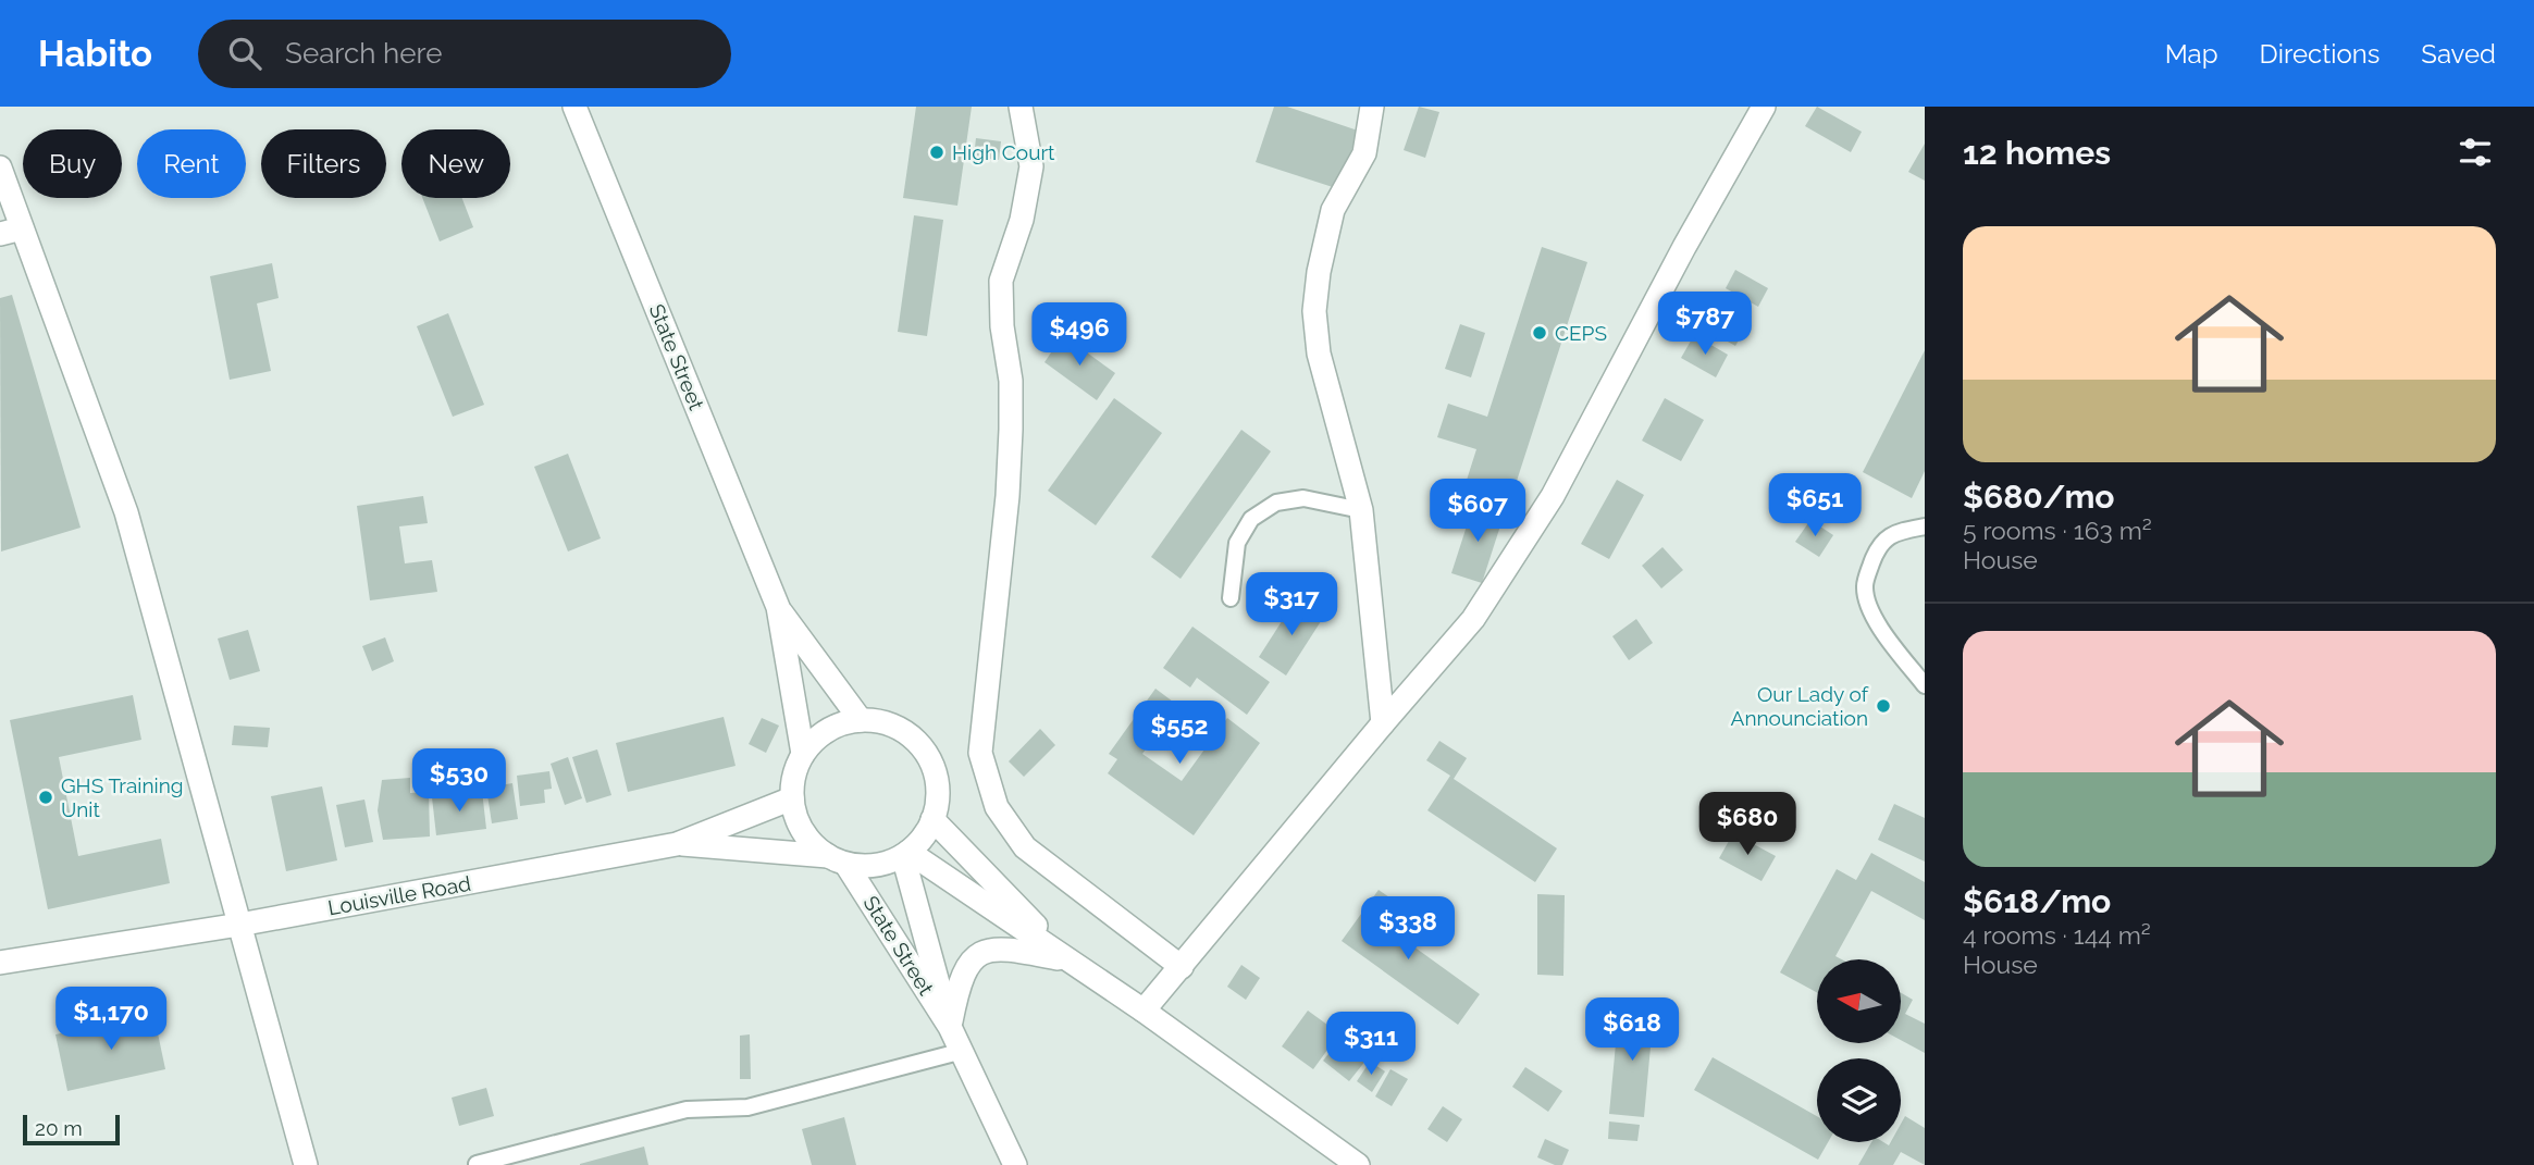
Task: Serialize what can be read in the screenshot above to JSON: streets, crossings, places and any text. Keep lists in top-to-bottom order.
{
  "streets": {
    "street": ["State Street", "Louisville Road"]
  },
  "crossings": [
    ["State Street", "Louisville Road"]
  ],
  "places": [
    "High Court",
    "CEPS",
    "Our Lady of Announciation",
    "GHS Training Unit"
  ],
  "scale_bar": "20 m",
  "north": "left",
  "page": {
    "header": "Habito",
    "search": "Search here",
    "nav": ["Map", "Directions", "Saved"],
    "heading": "12 homes",
    "chip": [
      "Buy",
      "Rent",
      "Filters",
      "New"
    ],
    "list": [
      {
        "name": "$680/mo",
        "note": "5 rooms · 163 m² · House"
      },
      {
        "name": "$618/mo",
        "note": "4 rooms · 144 m² · House"
      }
    ],
    "price": [
      "$787",
      "$496",
      "$651",
      "$607",
      "$317",
      "$552",
      "$530",
      "$680",
      "$338",
      "$1,170",
      "$618",
      "$311"
    ],
    "scale": "20 m"
  }
}
